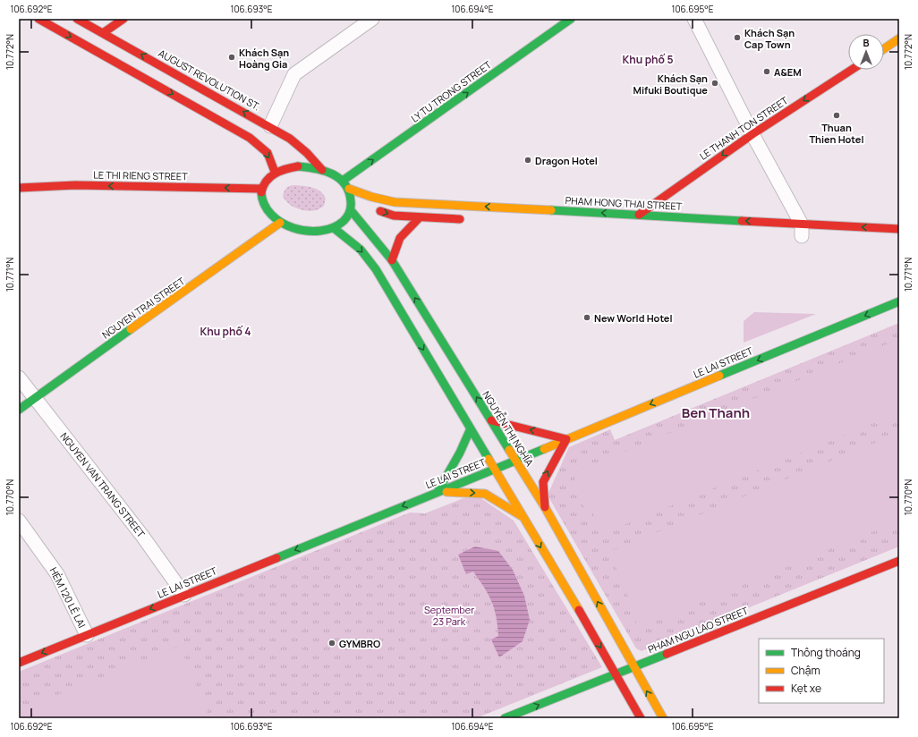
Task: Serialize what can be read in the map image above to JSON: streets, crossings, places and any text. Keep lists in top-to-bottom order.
{
  "streets": {
    "main road": [
      "AUGUST REVOLUTION ST.",
      "LY TU TRONG STREET",
      "LE THANH TON STREET",
      "LE THI RIENG STREET",
      "PHAM HONG THAI STREET",
      "NGUYEN TRAI STREET",
      "LE LAI STREET",
      "NGUYỄN THỊ NGHĨA",
      "PHAM NGU LAO STREET"
    ],
    "street": ["NGUYEN VAN TRANG STREET", "HẺM 120 LÊ LAI"]
  },
  "crossings": [
    ["AUGUST REVOLUTION ST.", "LY TU TRONG STREET"],
    ["AUGUST REVOLUTION ST.", "LE THI RIENG STREET"],
    ["AUGUST REVOLUTION ST.", "PHAM HONG THAI STREET"],
    ["AUGUST REVOLUTION ST.", "NGUYEN TRAI STREET"],
    ["AUGUST REVOLUTION ST.", "NGUYỄN THỊ NGHĨA"],
    ["LY TU TRONG STREET", "LE THI RIENG STREET"],
    ["LY TU TRONG STREET", "PHAM HONG THAI STREET"],
    ["LY TU TRONG STREET", "NGUYEN TRAI STREET"],
    ["LY TU TRONG STREET", "NGUYỄN THỊ NGHĨA"],
    ["LE THANH TON STREET", "PHAM HONG THAI STREET"],
    ["LE THI RIENG STREET", "PHAM HONG THAI STREET"],
    ["LE THI RIENG STREET", "NGUYEN TRAI STREET"],
    ["LE THI RIENG STREET", "NGUYỄN THỊ NGHĨA"],
    ["PHAM HONG THAI STREET", "NGUYEN TRAI STREET"],
    ["PHAM HONG THAI STREET", "NGUYỄN THỊ NGHĨA"],
    ["NGUYEN TRAI STREET", "NGUYỄN THỊ NGHĨA"],
    ["NGUYEN TRAI STREET", "NGUYEN VAN TRANG STREET"],
    ["LE LAI STREET", "NGUYỄN THỊ NGHĨA"],
    ["LE LAI STREET", "NGUYEN VAN TRANG STREET"],
    ["LE LAI STREET", "HẺM 120 LÊ LAI"],
    ["NGUYỄN THỊ NGHĨA", "PHAM NGU LAO STREET"]
  ],
  "one_way": [
    "LY TU TRONG STREET",
    "LE THANH TON STREET",
    "LE THI RIENG STREET",
    "PHAM HONG THAI STREET",
    "LE LAI STREET"
  ],
  "districts": ["Khu phố 5", "Khu phố 4", "Ben Thanh"],
  "parks": ["September 23 Park"],
  "places": [
    "Khách Sạn Cap Town",
    "Khách Sạn Hoàng Gia",
    "A&EM",
    "Khách Sạn Mifuki Boutique",
    "Thuan Thien Hotel",
    "Dragon Hotel",
    "New World Hotel",
    "GYMBRO"
  ],
  "legend": ["Thông thoáng", "Chậm", "Kẹt xe"],
  "north": "top",
  "coordinates": [
    "106.692°E",
    "106.693°E",
    "106.694°E",
    "106.695°E",
    "10.772°N",
    "10.771°N",
    "10.770°N"
  ]
}
